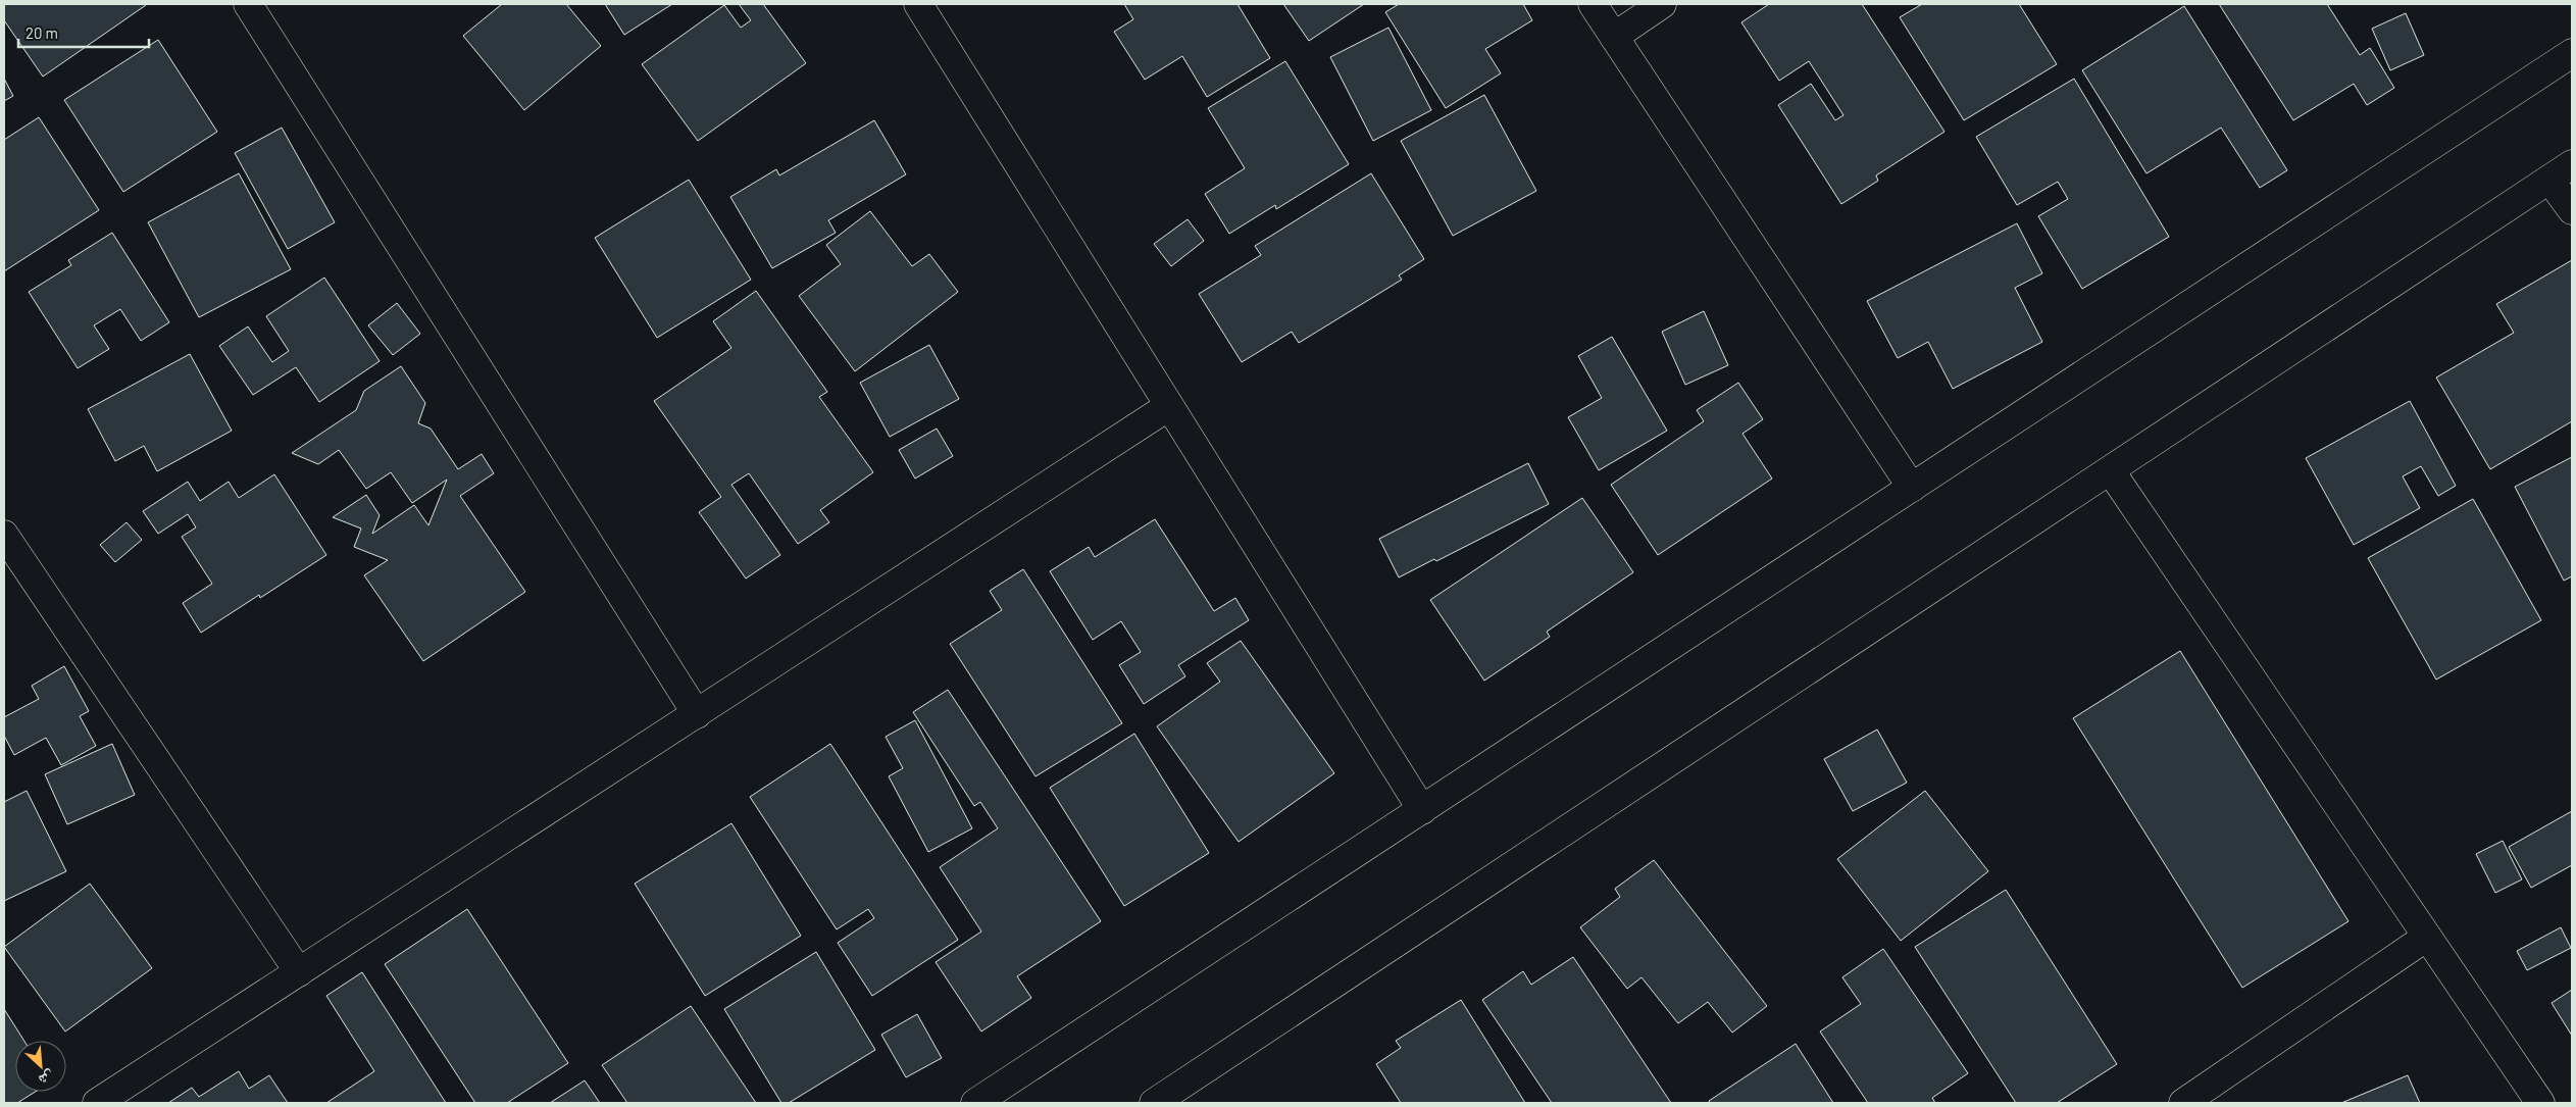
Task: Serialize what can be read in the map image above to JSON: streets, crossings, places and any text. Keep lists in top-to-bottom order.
{
  "scale_bar": "20 m",
  "north": "bottom right"
}
